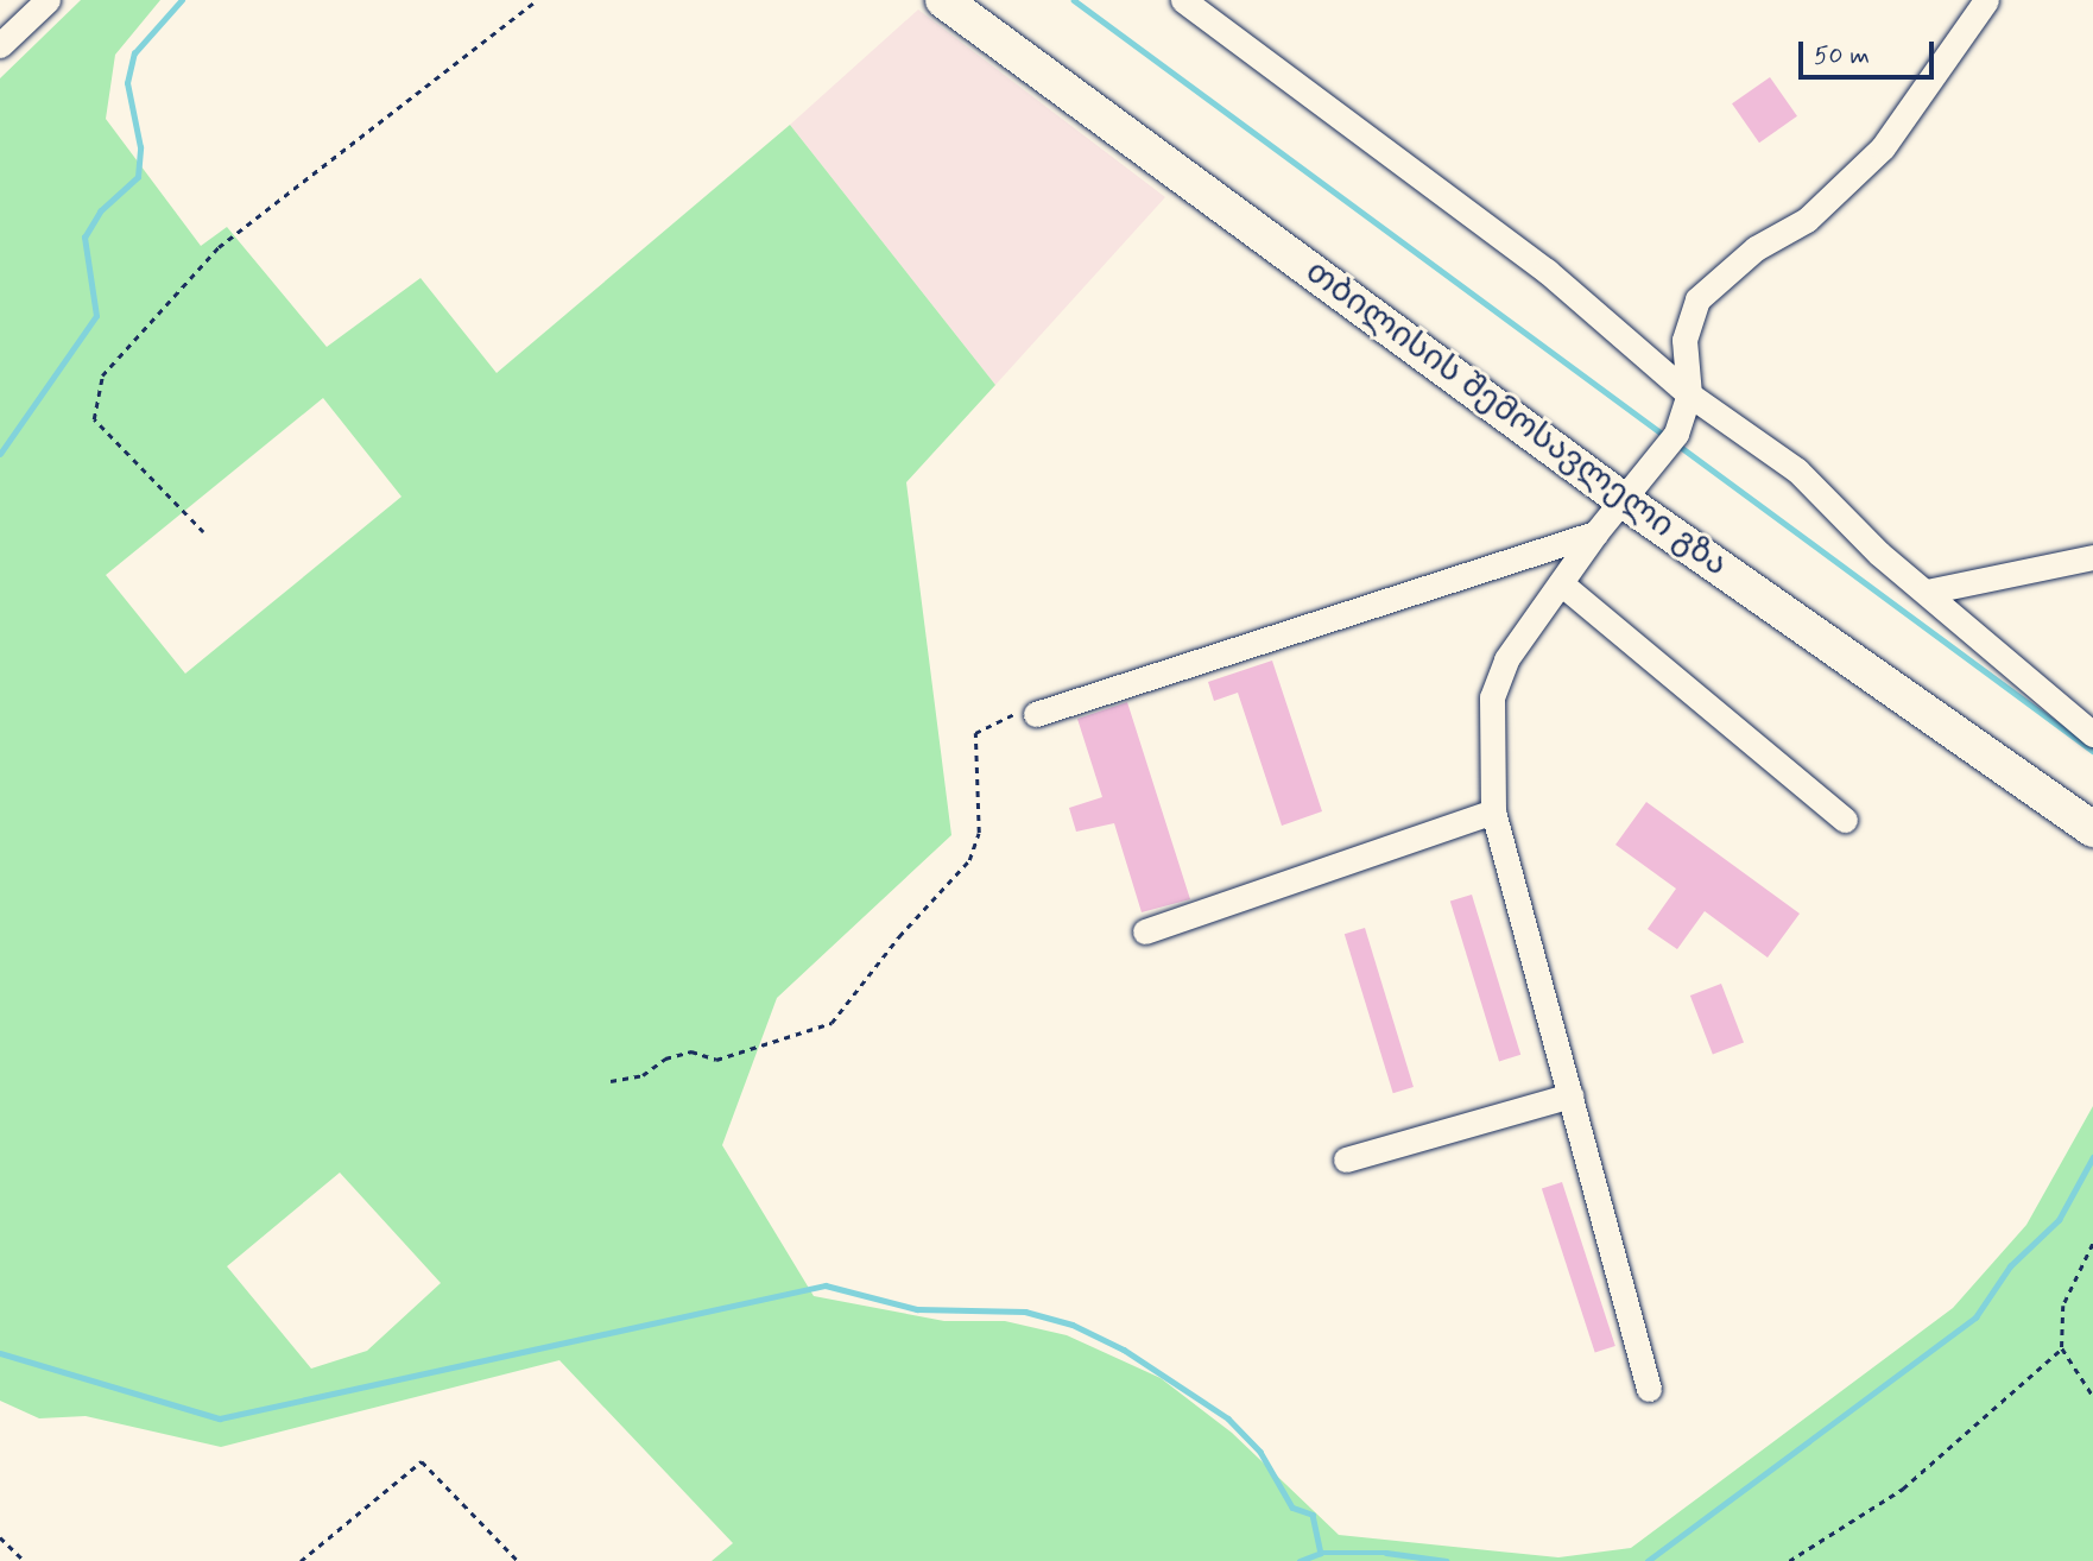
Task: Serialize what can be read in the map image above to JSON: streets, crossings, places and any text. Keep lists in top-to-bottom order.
{
  "streets": {
    "highway": ["თბილისის შემოსავლელი გზა"]
  },
  "scale_bar": "50 m"
}
